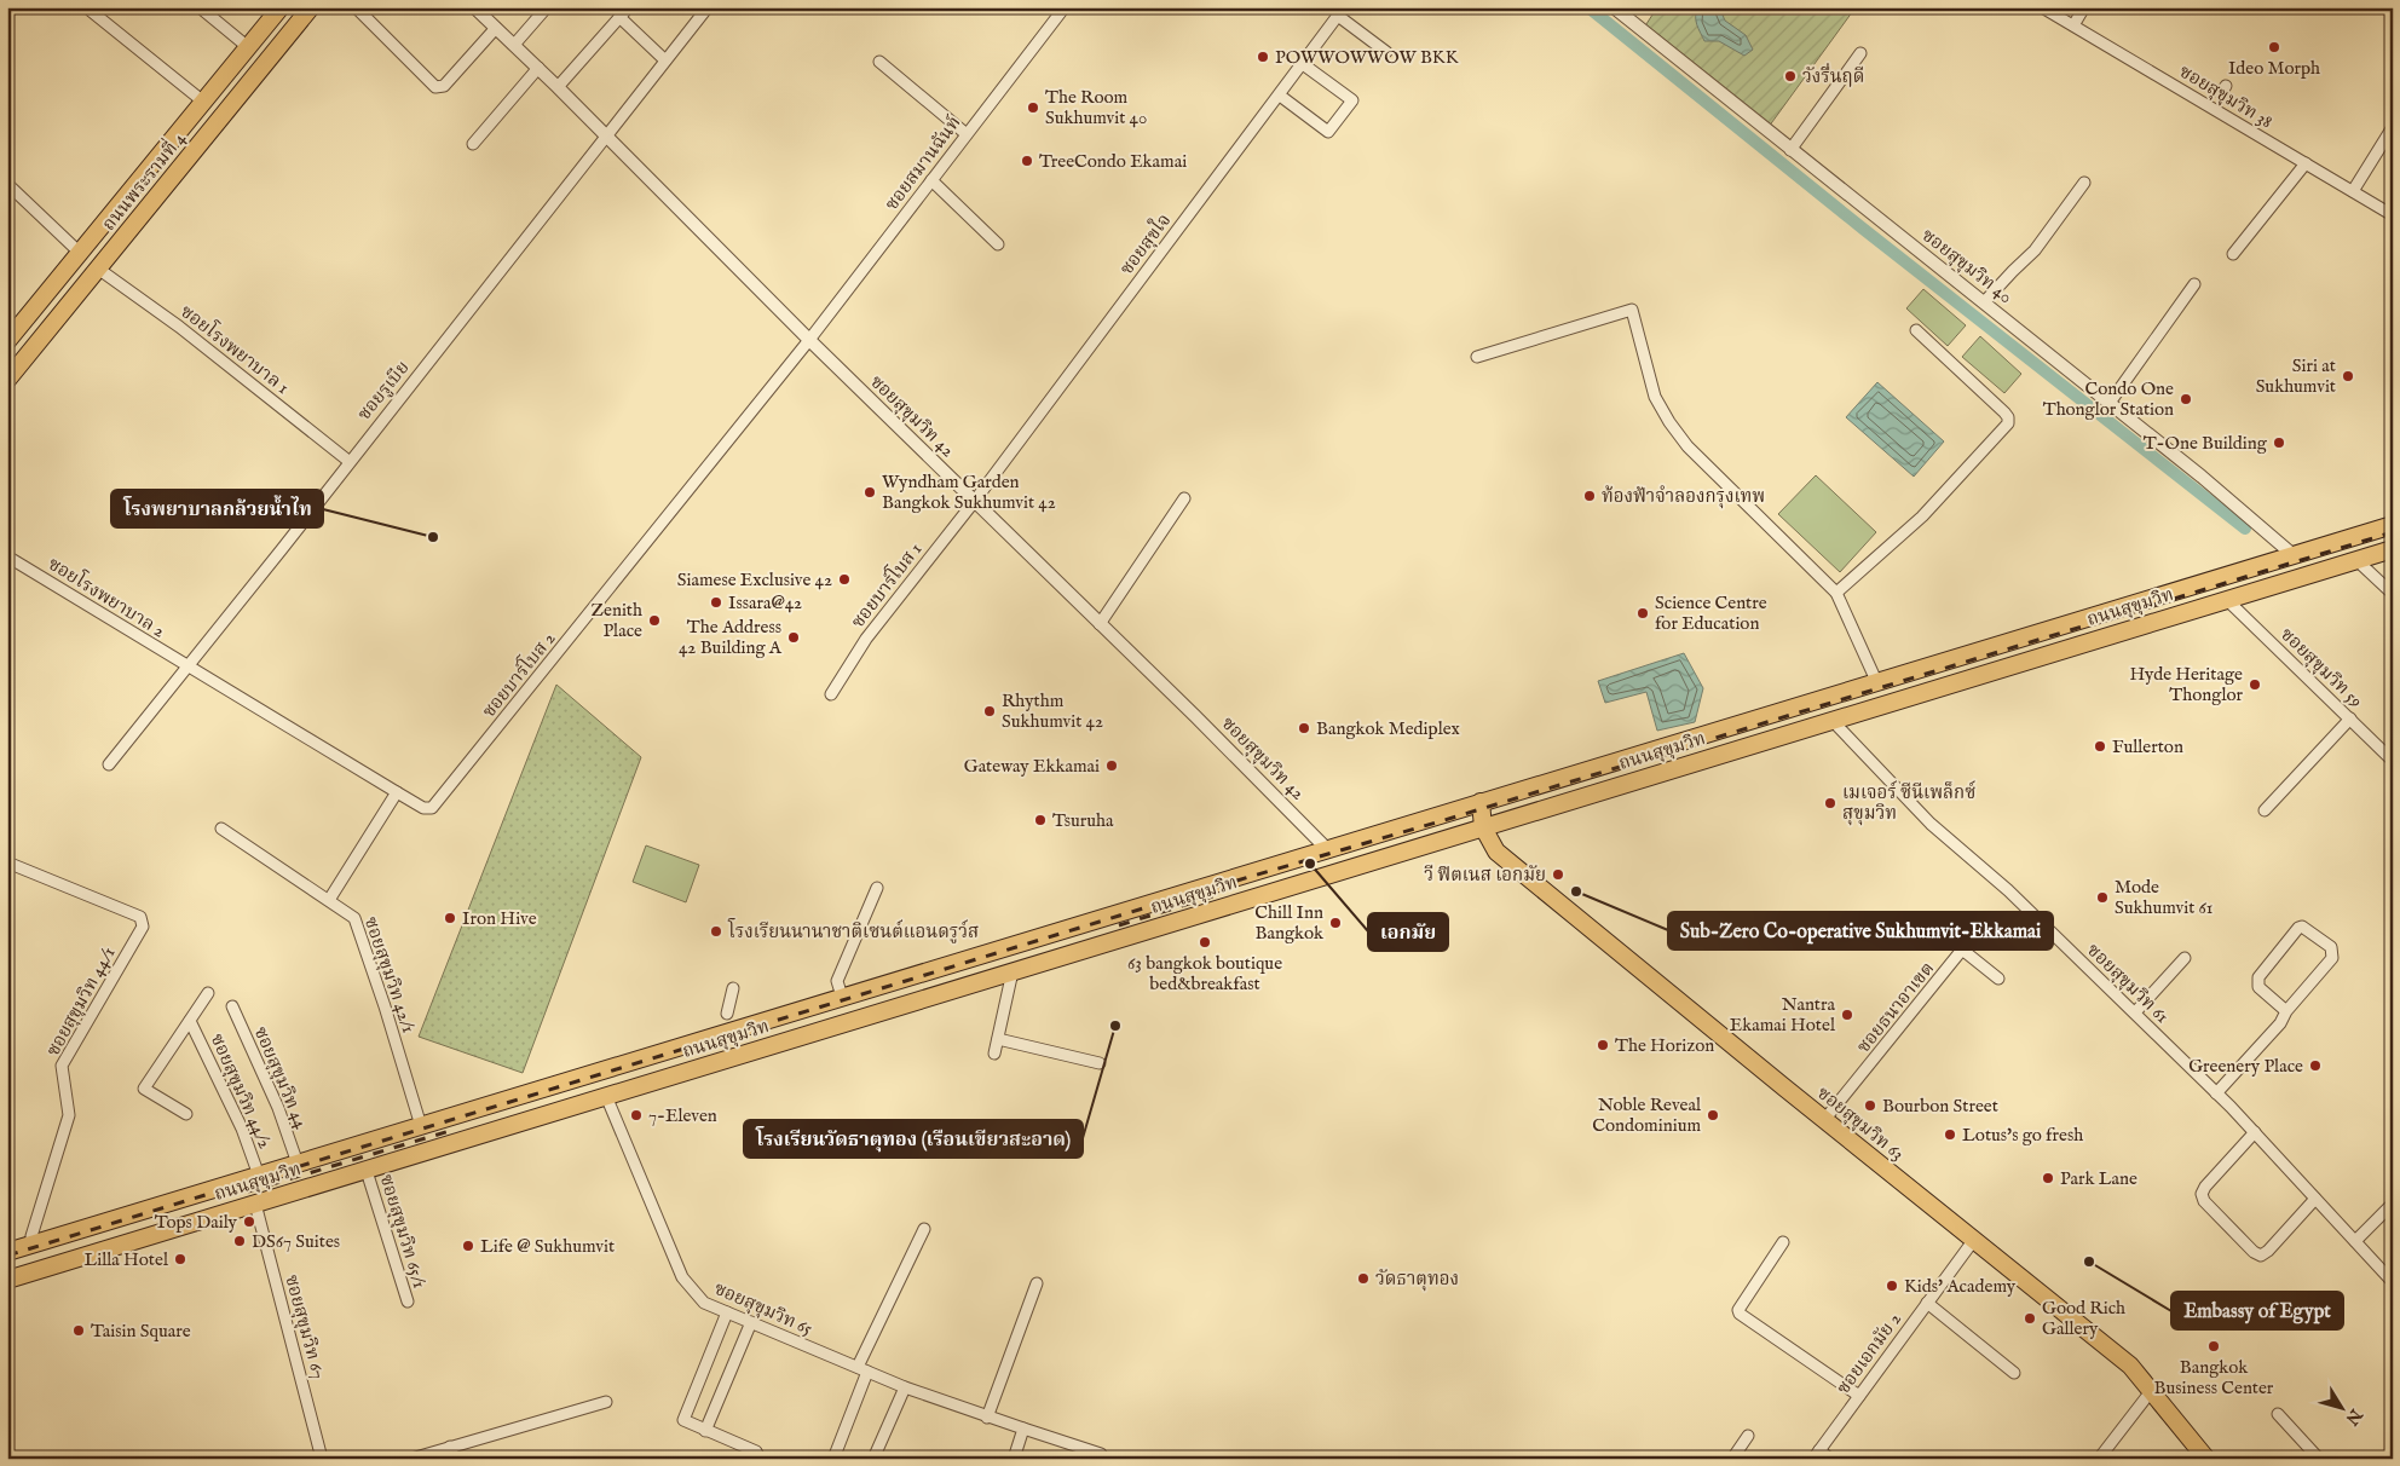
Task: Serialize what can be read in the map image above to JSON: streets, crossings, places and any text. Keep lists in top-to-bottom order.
{
  "streets": {
    "main road": ["ถนนพระรามที่ 4", "ถนนสุขุมวิท", "ซอยสุขุมวิท 63"],
    "street": [
      "ซอยสุขุมวิท 38",
      "ซอยสมานฉันท์",
      "ซอยสุขใจ",
      "ซอยสุขุมวิท 40",
      "ซอยโรงพยาบาล 1",
      "ซอยรูเบีย",
      "ซอยสุขุมวิท 42",
      "ซอยบาร์โบส 1",
      "ซอยโรงพยาบาล 2",
      "ซอยสุขุมวิท 59",
      "ซอยบาร์โบส 2",
      "ซอยสุขุมวิท 42/1",
      "ซอยสุขุมวิท 61",
      "ซอยสุขุมวิท 44/1",
      "ซอยธนาอาเขต",
      "ซอยสุขุมวิท 44",
      "ซอยสุขุมวิท 44/2",
      "ซอยสุขุมวิท 65/1",
      "ซอยสุขุมวิท 65",
      "ซอยสุขุมวิท 67",
      "ซอยเอกมัย 2"
    ]
  },
  "crossings": [
    ["ซอยสมานฉันท์", "ซอยสุขุมวิท 42"],
    ["ซอยสมานฉันท์", "ซอยบาร์โบส 2"],
    ["ถนนพระรามที่ 4", "ซอยโรงพยาบาล 1"],
    ["ซอยสุขใจ", "ซอยสุขุมวิท 42"],
    ["ซอยสุขใจ", "ซอยบาร์โบส 1"],
    ["ซอยสุขุมวิท 40", "ถนนสุขุมวิท"],
    ["ซอยโรงพยาบาล 1", "ซอยรูเบีย"],
    ["ซอยรูเบีย", "ซอยสุขุมวิท 42"],
    ["ซอยรูเบีย", "ซอยโรงพยาบาล 2"],
    ["ซอยรูเบีย", "ซอยบาร์โบส 2"],
    ["ซอยสุขุมวิท 42", "ซอยบาร์โบส 1"],
    ["ซอยสุขุมวิท 42", "ถนนสุขุมวิท"],
    ["ซอยสุขุมวิท 42", "ซอยบาร์โบส 2"],
    ["ซอยโรงพยาบาล 2", "ซอยบาร์โบส 2"],
    ["ถนนสุขุมวิท", "ซอยสุขุมวิท 59"],
    ["ถนนสุขุมวิท", "ซอยสุขุมวิท 42/1"],
    ["ถนนสุขุมวิท", "ซอยสุขุมวิท 61"],
    ["ถนนสุขุมวิท", "ซอยสุขุมวิท 44/1"],
    ["ถนนสุขุมวิท", "ซอยสุขุมวิท 44"],
    ["ถนนสุขุมวิท", "ซอยสุขุมวิท 44/2"],
    ["ถนนสุขุมวิท", "ซอยสุขุมวิท 63"],
    ["ถนนสุขุมวิท", "ซอยสุขุมวิท 65/1"],
    ["ถนนสุขุมวิท", "ซอยสุขุมวิท 65"],
    ["ถนนสุขุมวิท", "ซอยสุขุมวิท 67"],
    ["ซอยธนาอาเขต", "ซอยสุขุมวิท 63"],
    ["ซอยสุขุมวิท 63", "ซอยเอกมัย 2"]
  ],
  "places": [
    "Ideo Morph",
    "POWWOWWOW BKK",
    "วังรื่นฤดี",
    "The Room Sukhumvit 40",
    "TreeCondo Ekamai",
    "Siri at Sukhumvit",
    "Condo One Thonglor Station",
    "T-One Building",
    "Wyndham Garden Bangkok Sukhumvit 42",
    "ท้องฟ้าจำลองกรุงเทพ",
    "โรงพยาบาลกล้วยน้ำไท",
    "Siamese Exclusive 42",
    "Issara@42",
    "Science Centre for Education",
    "Zenith Place",
    "The Address 42 Building A",
    "Hyde Heritage Thonglor",
    "Rhythm Sukhumvit 42",
    "Bangkok Mediplex",
    "Fullerton",
    "Gateway Ekkamai",
    "เมเจอร์ ซีนีเพล็กซ์ สุขุมวิท",
    "Tsuruha",
    "เอกมัย",
    "วี ฟิตเนส เอกมัย",
    "Sub-Zero Co-operative Sukhumvit-Ekkamai",
    "Mode Sukhumvit 61",
    "Iron Hive",
    "Chill Inn Bangkok",
    "โรงเรียนนานาชาติเซนต์แอนดรูว์ส",
    "63 bangkok boutique bed&breakfast",
    "Nantra Ekamai Hotel",
    "โรงเรียนวัดธาตุทอง (เรือนเขียวสะอาด)",
    "The Horizon",
    "Greenery Place",
    "Bourbon Street",
    "7-Eleven",
    "Noble Reveal Condominium",
    "Lotus's go fresh",
    "Park Lane",
    "Tops Daily",
    "DS67 Suites",
    "Life @ Sukhumvit",
    "Lilla Hotel",
    "Embassy of Egypt",
    "วัดธาตุทอง",
    "Kids' Academy",
    "Good Rich Gallery",
    "Taisin Square",
    "Bangkok Business Center"
  ],
  "north": "bottom right"
}
